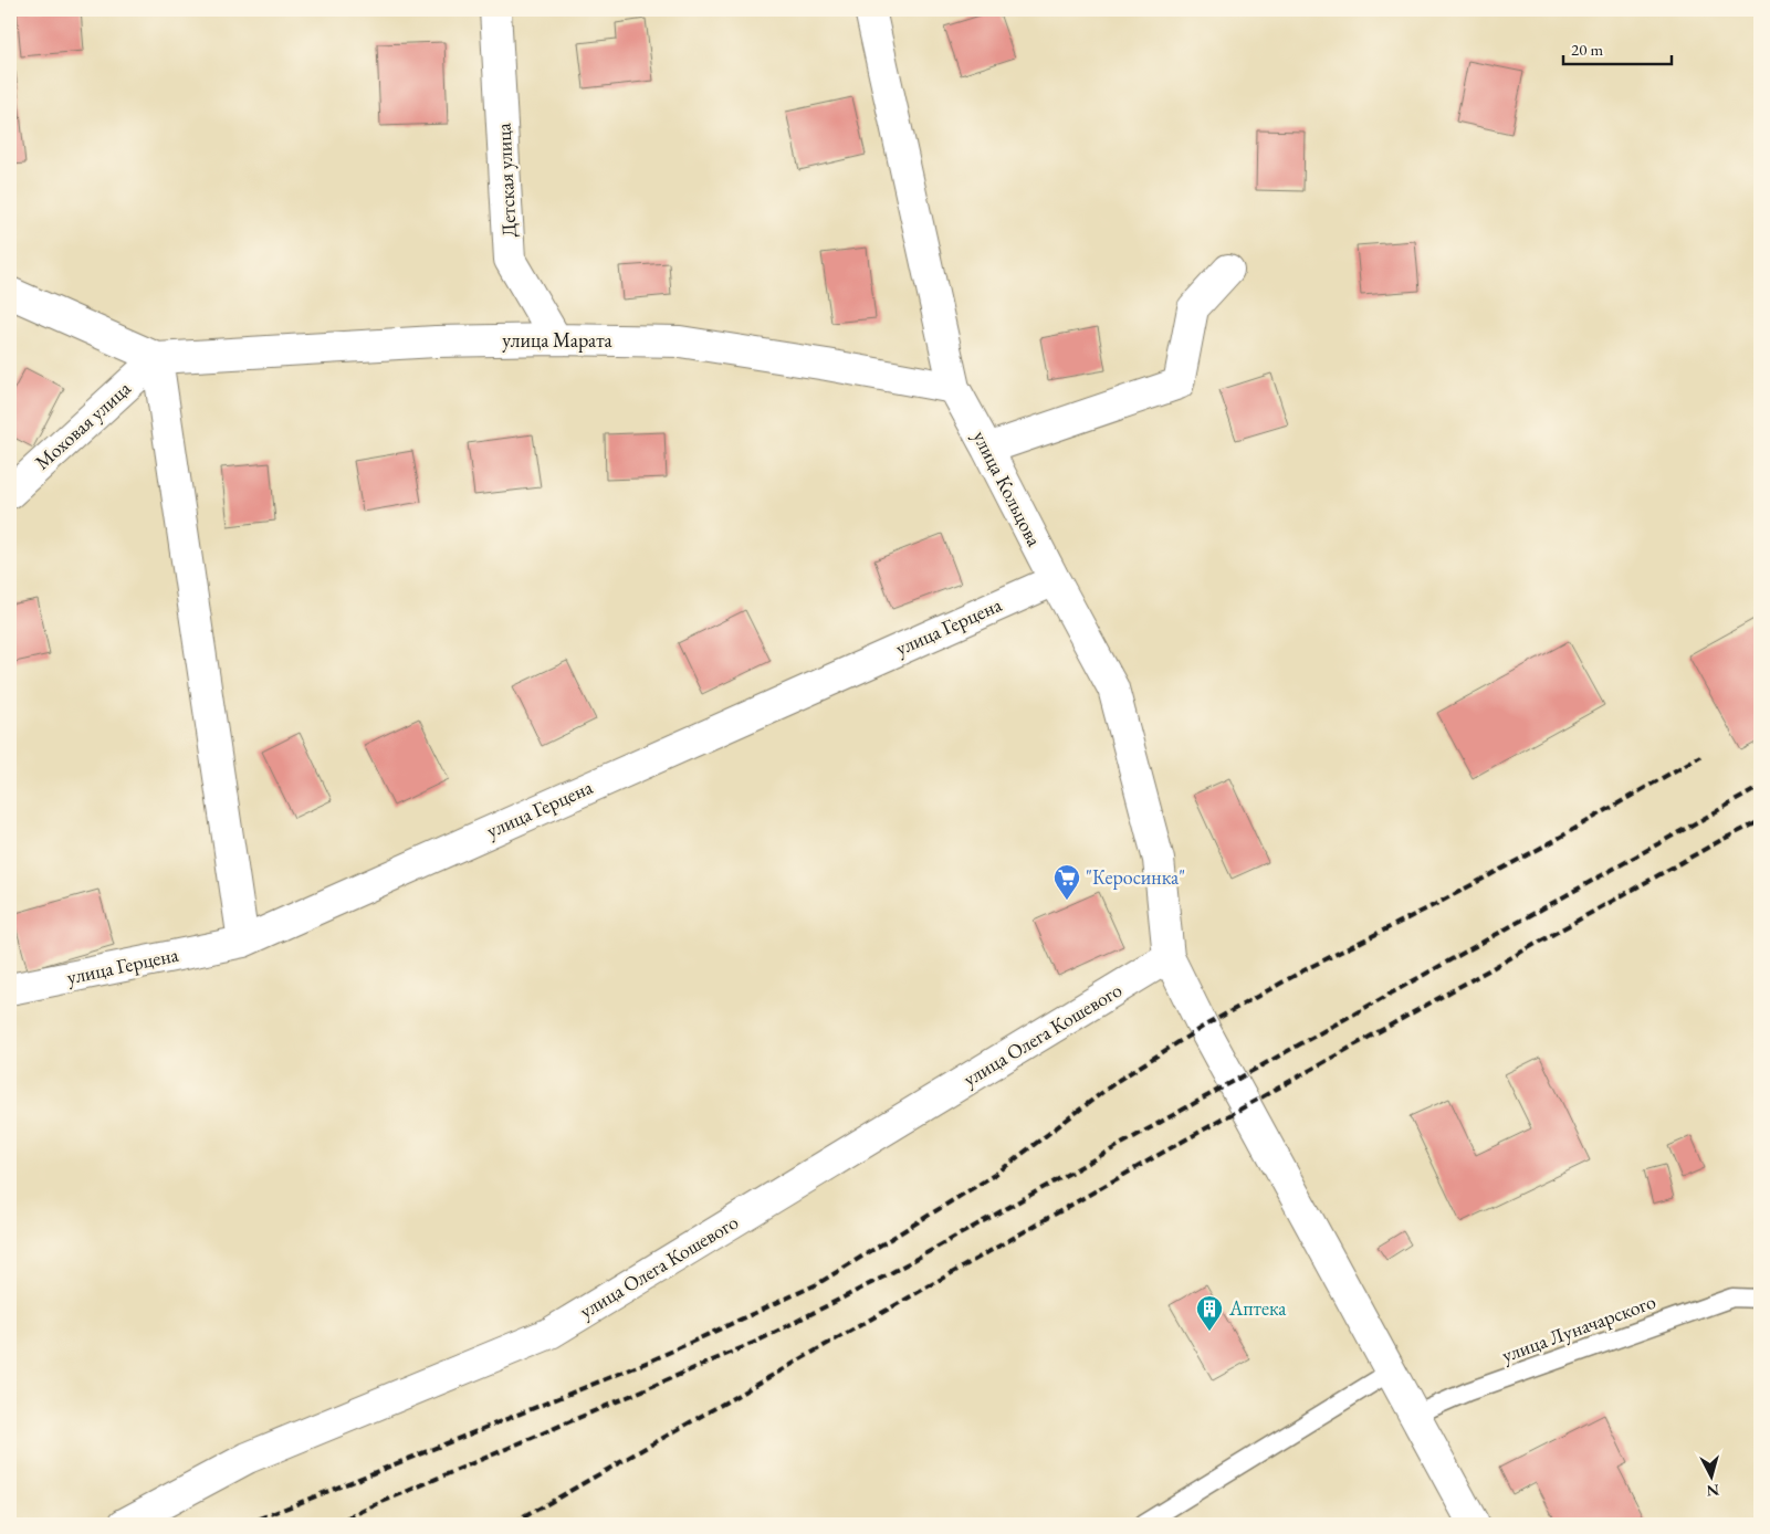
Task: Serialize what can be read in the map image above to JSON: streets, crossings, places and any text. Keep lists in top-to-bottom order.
{
  "streets": {
    "street": [
      "Детская улица",
      "улица Марата",
      "Моховая улица",
      "улица Кольцова",
      "улица Герцена",
      "улица Олега Кошевого"
    ],
    "lane": ["улица Луначарского"]
  },
  "crossings": [
    ["Детская улица", "улица Марата"],
    ["улица Марата", "Моховая улица"],
    ["улица Марата", "улица Кольцова"],
    ["улица Кольцова", "улица Герцена"],
    ["улица Кольцова", "улица Олега Кошевого"]
  ],
  "places": {
    "supermarket": ["\"Керосинка\""],
    "building": ["Аптека"]
  },
  "scale_bar": "20 m",
  "north": "bottom"
}
